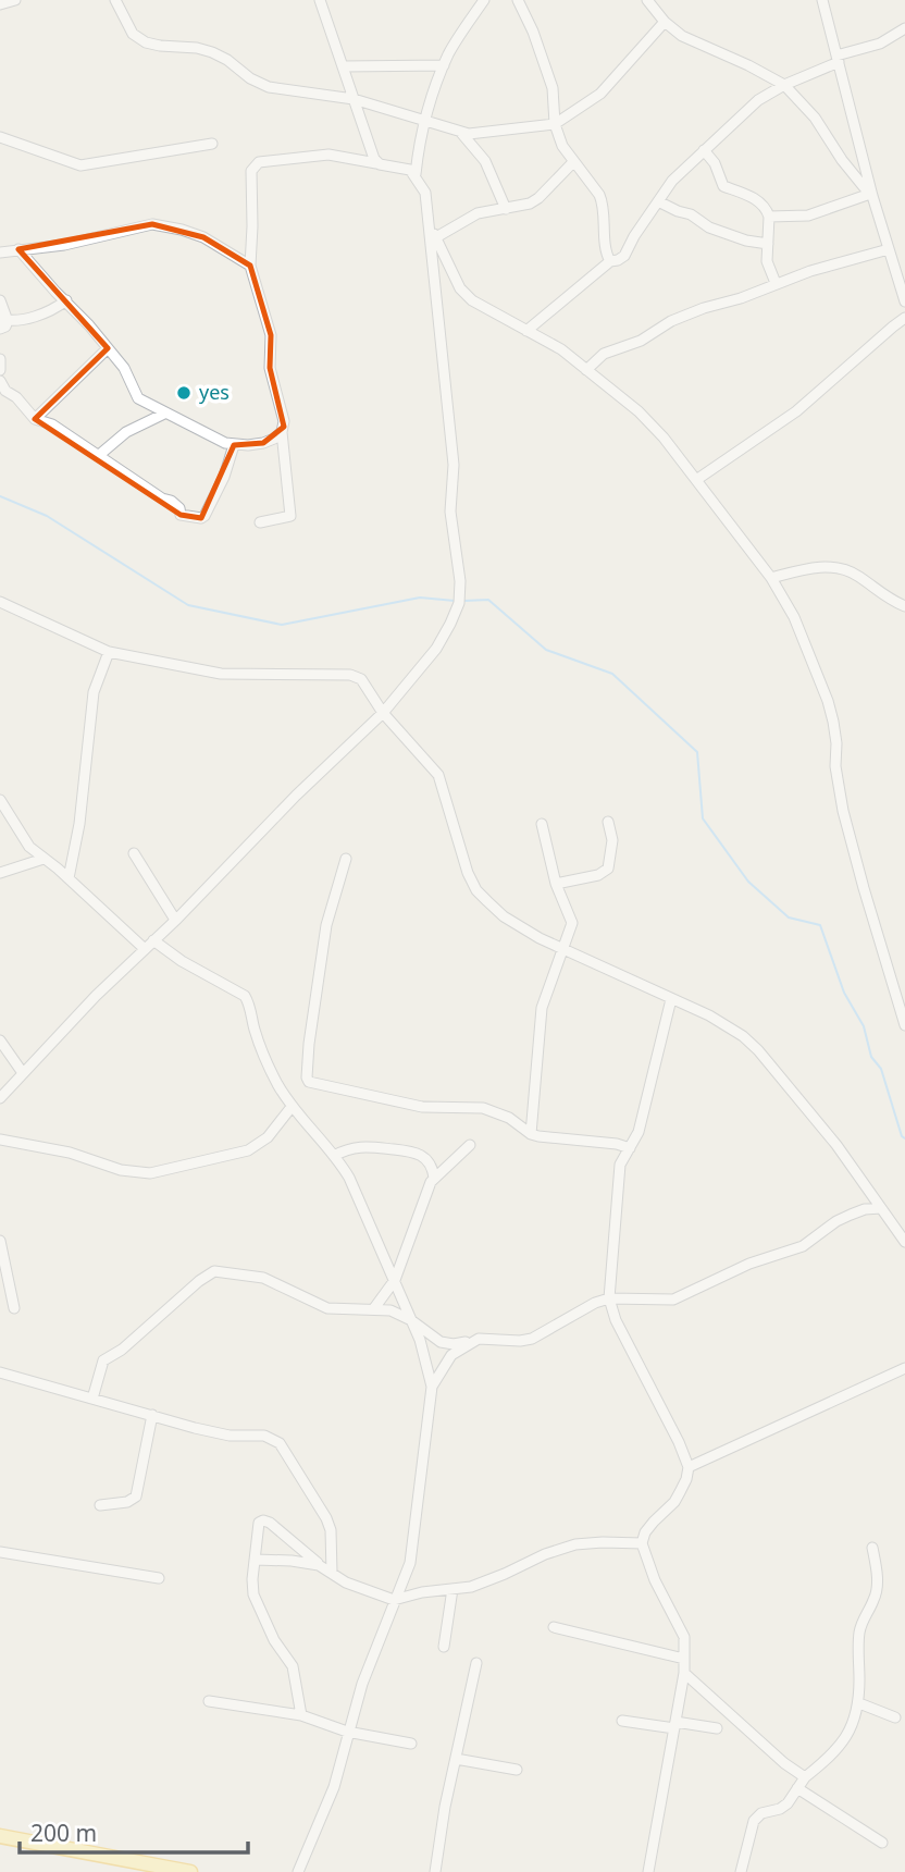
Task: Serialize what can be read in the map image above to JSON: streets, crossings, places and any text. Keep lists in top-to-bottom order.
{
  "places": ["yes"],
  "scale_bar": "200 m"
}
